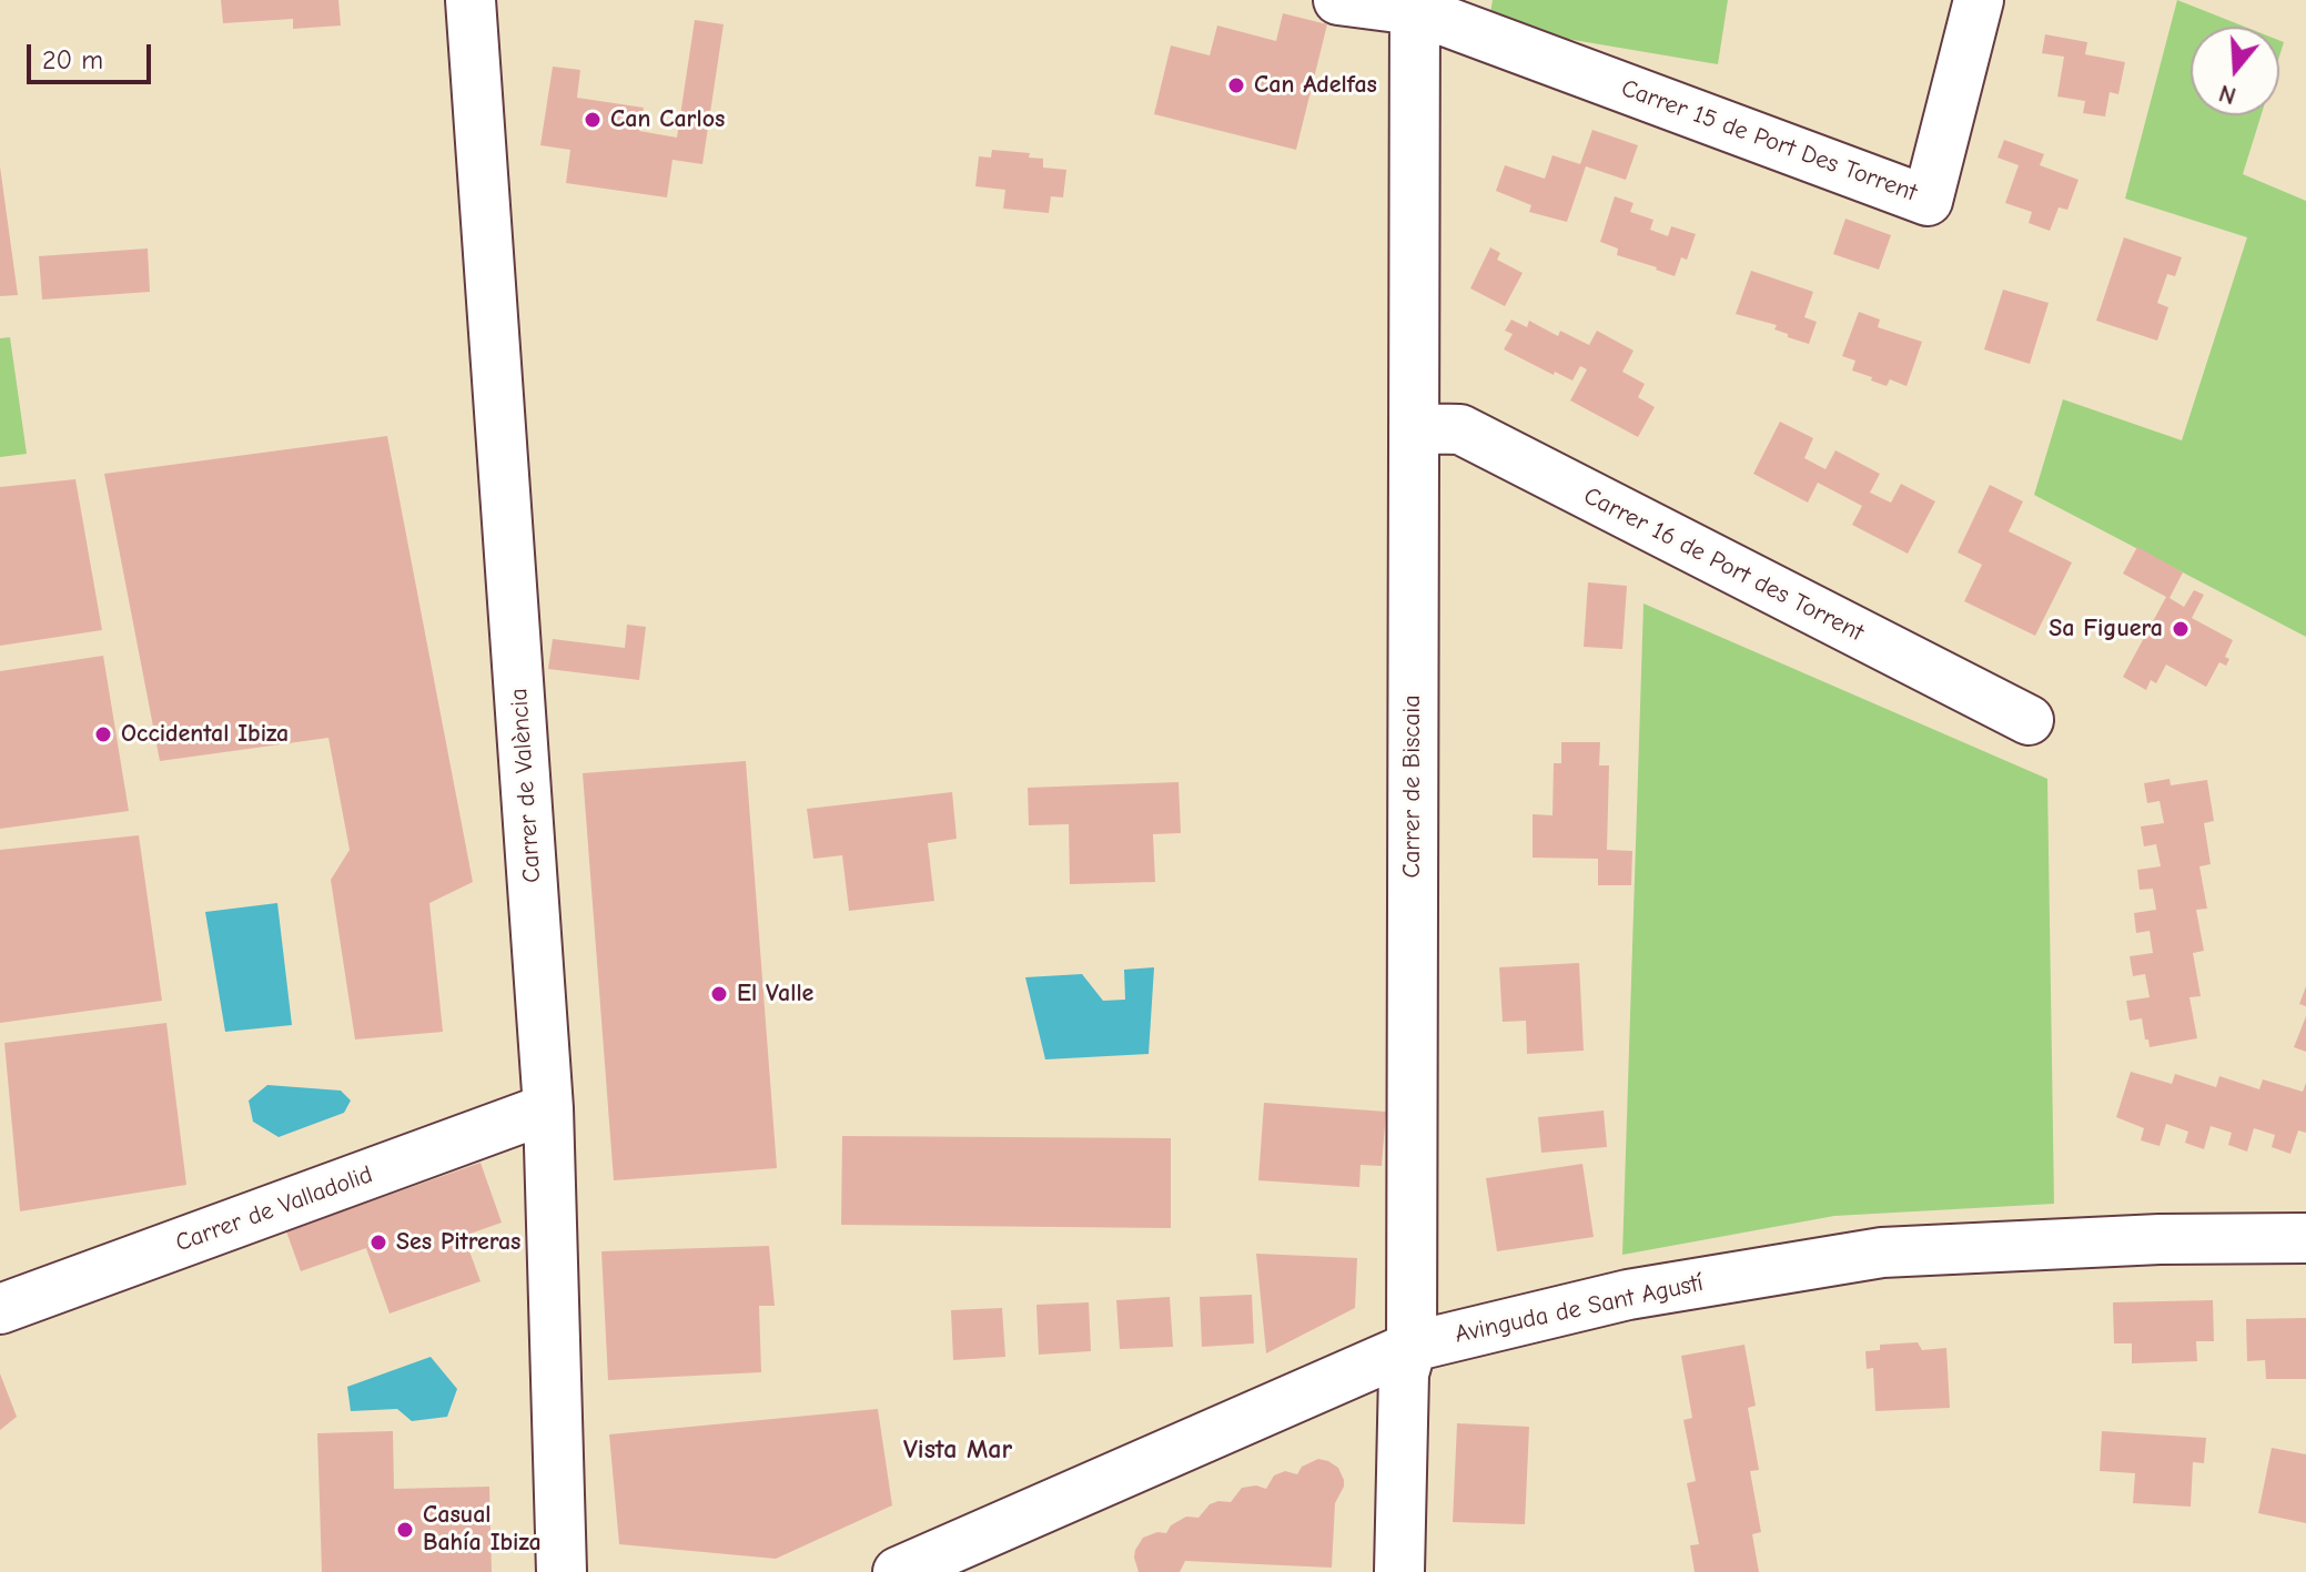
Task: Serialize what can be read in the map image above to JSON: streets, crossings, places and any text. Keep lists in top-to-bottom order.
{
  "streets": {
    "street": [
      "Carrer 15 de Port Des Torrent",
      "Carrer 16 de Port des Torrent",
      "Carrer de València",
      "Carrer de Biscaia",
      "Carrer de Valladolid",
      "Avinguda de Sant Agustí"
    ]
  },
  "crossings": [
    ["Carrer 15 de Port Des Torrent", "Carrer de Biscaia"],
    ["Carrer 16 de Port des Torrent", "Carrer de Biscaia"],
    ["Carrer de València", "Carrer de Valladolid"],
    ["Carrer de Biscaia", "Avinguda de Sant Agustí"]
  ],
  "districts": ["Vista Mar"],
  "places": [
    "Can Adelfas",
    "Can Carlos",
    "Sa Figuera",
    "Occidental Ibiza",
    "El Valle",
    "Ses Pitreras",
    "Casual Bahía Ibiza"
  ],
  "scale_bar": "20 m",
  "north": "bottom"
}
